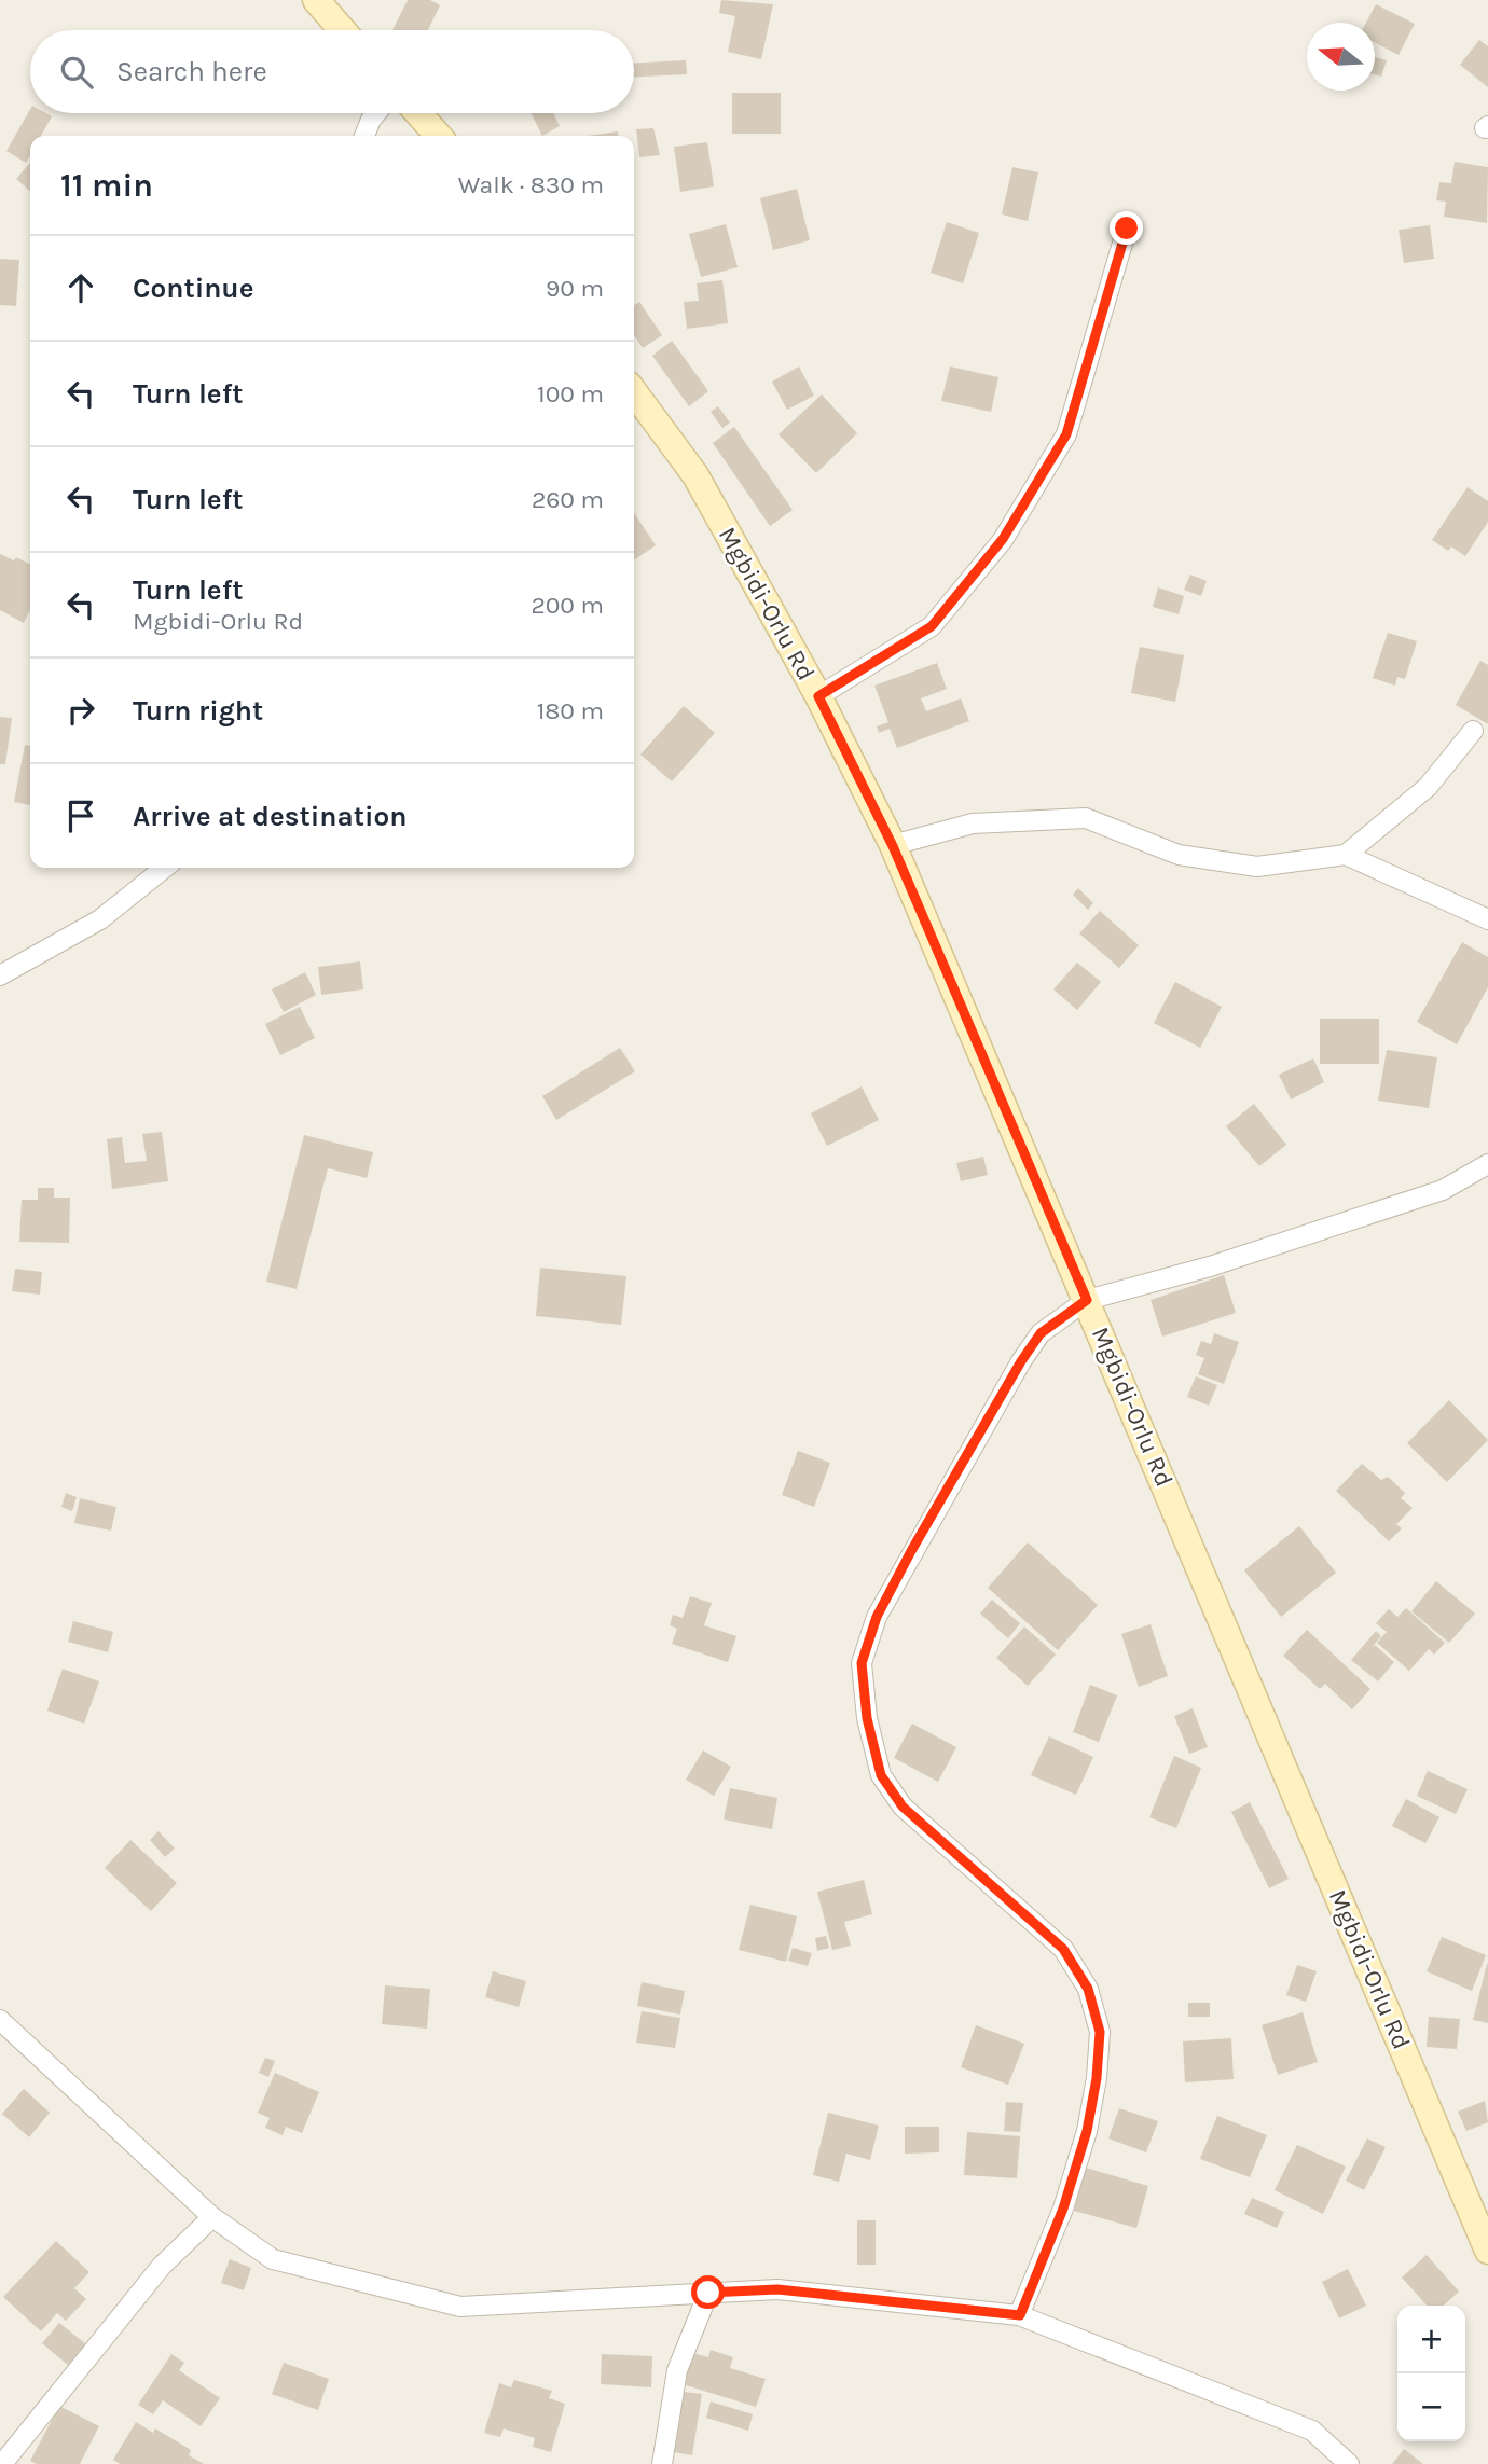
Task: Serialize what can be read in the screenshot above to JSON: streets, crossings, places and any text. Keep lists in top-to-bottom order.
{
  "streets": {
    "main road": ["Mgbidi-Orlu Rd"]
  },
  "north": "left",
  "page": {
    "search": "Search here",
    "heading": ["11 min", "Walk · 830 m"],
    "list": [
      ["Continue", "90 m"],
      ["Turn left", "100 m"],
      ["Turn left", "260 m"],
      ["Turn left", "Mgbidi-Orlu Rd", "200 m"],
      ["Turn right", "180 m"],
      "Arrive at destination"
    ],
    "map_buttons": ["+", "−"]
  }
}
